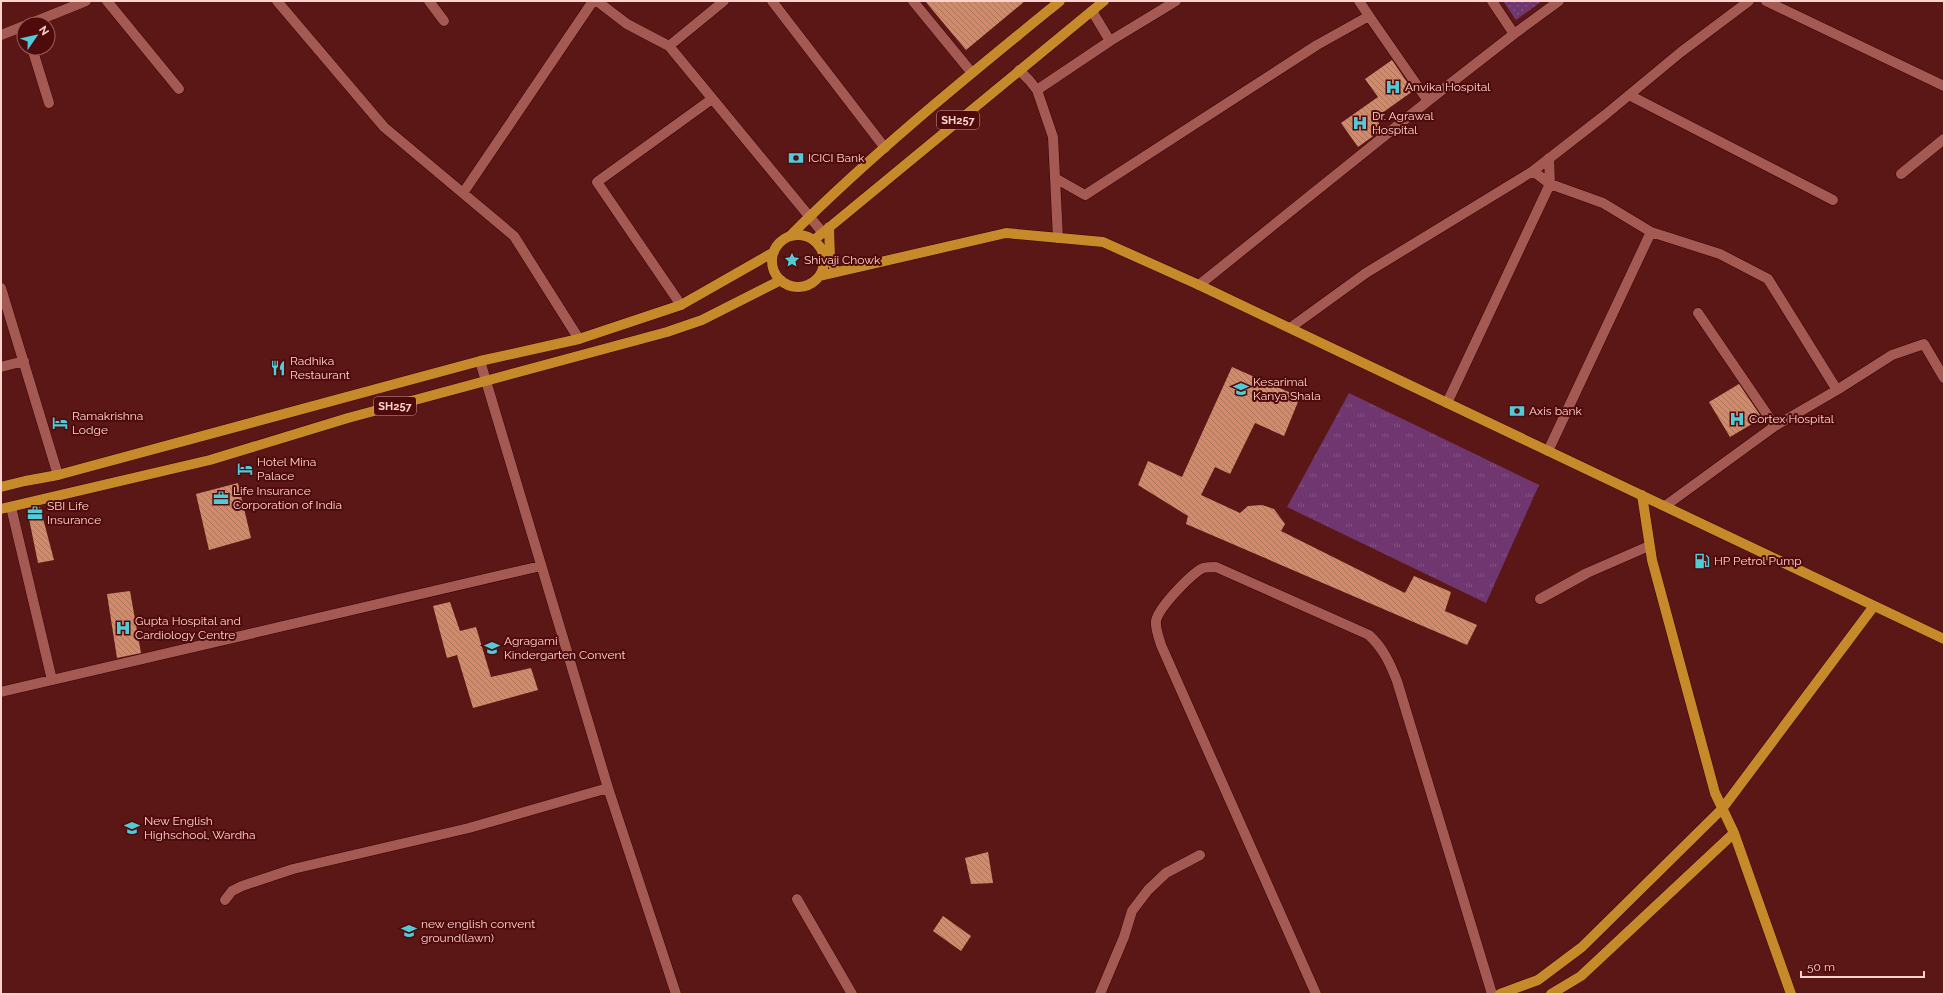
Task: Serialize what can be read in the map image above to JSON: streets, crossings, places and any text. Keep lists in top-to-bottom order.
{
  "streets": {
    "main road": ["SH257"]
  },
  "places": {
    "hospital": [
      "Anvika Hospital",
      "Dr. Agrawal Hospital",
      "Cortex Hospital",
      "Gupta Hospital and Cardiology Centre"
    ],
    "bank": ["ICICI Bank", "Axis bank"],
    "place": ["Shivaji Chowk"],
    "restaurant": ["Radhika Restaurant"],
    "school or university": [
      "Kesarimal Kanya Shala",
      "Agragami Kindergarten Convent",
      "New English Highschool, Wardha",
      "new english convent ground(lawn)"
    ],
    "hotel": ["Ramakrishna Lodge", "Hotel Mina Palace"],
    "office": ["Life Insurance Corporation of India", "SBI Life Insurance"],
    "fuel station": ["HP Petrol Pump"]
  },
  "scale_bar": "50 m",
  "north": "top right"
}
